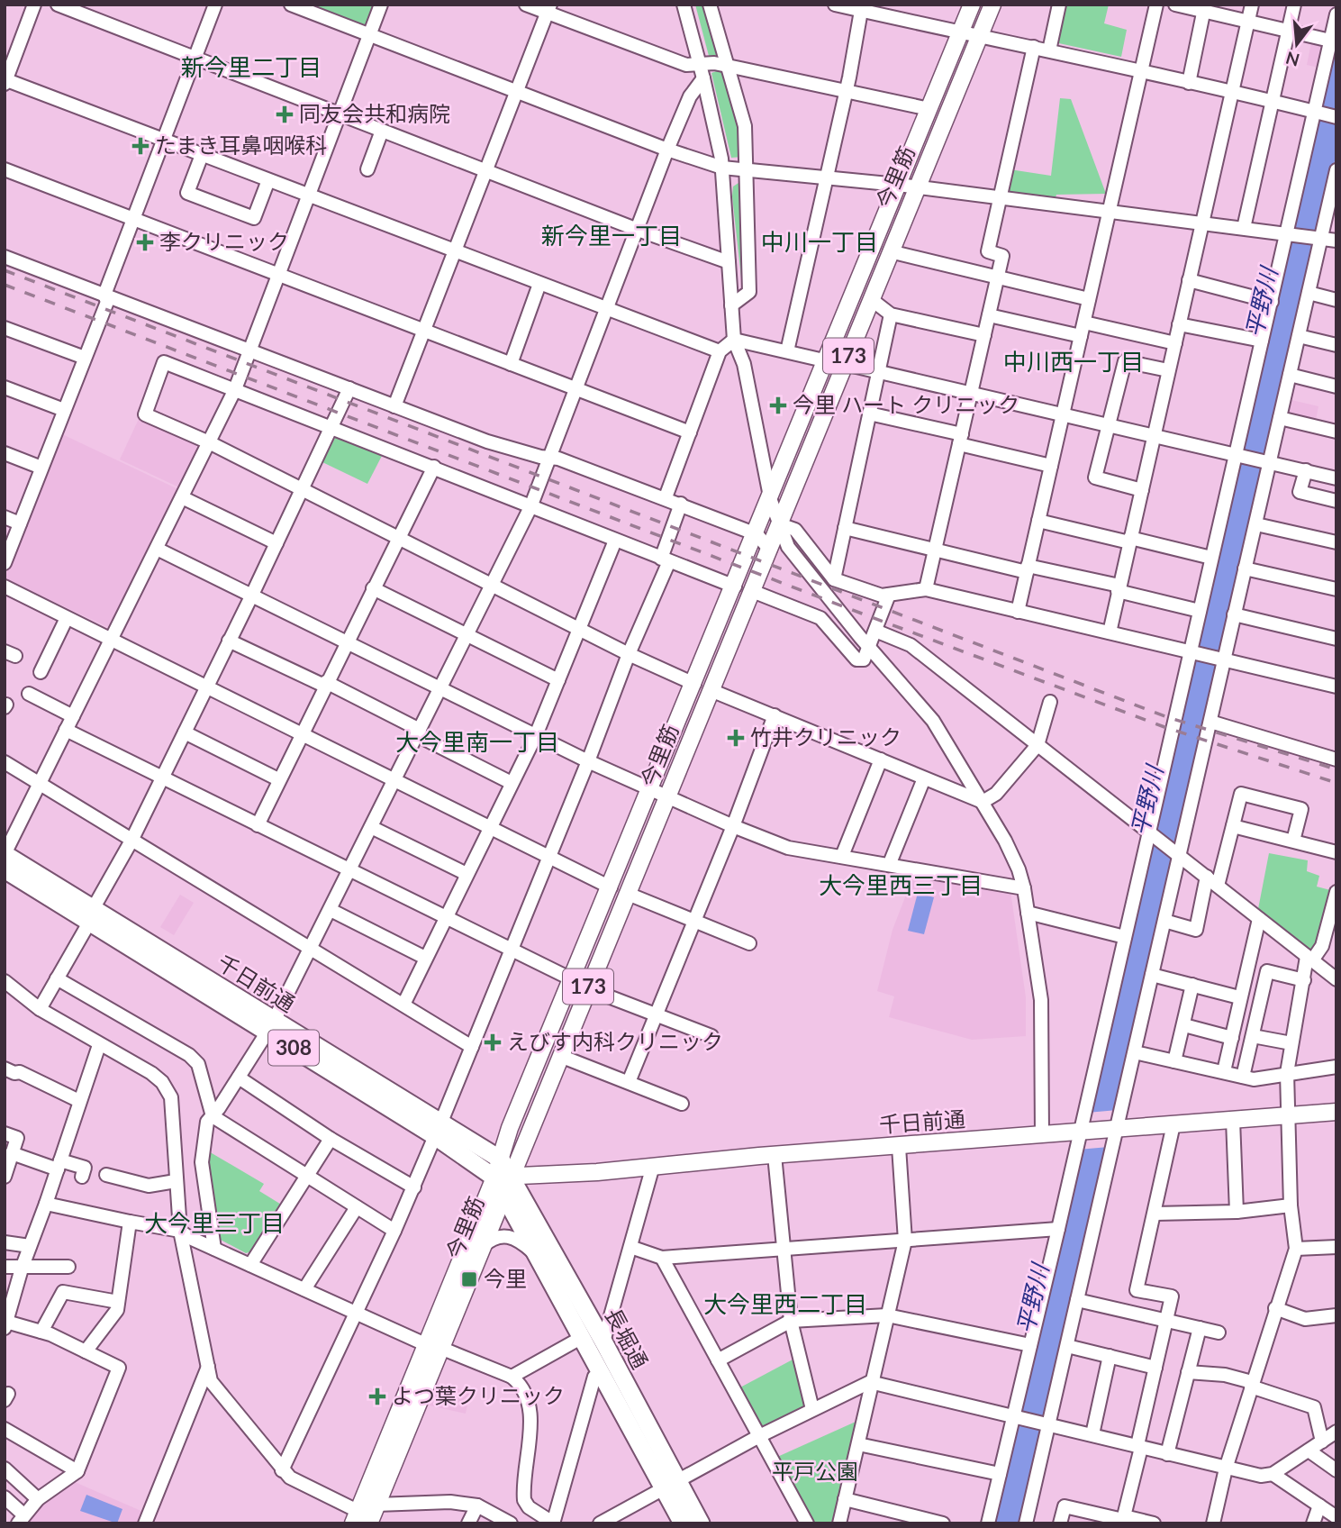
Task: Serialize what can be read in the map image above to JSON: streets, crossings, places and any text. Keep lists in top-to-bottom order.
{
  "streets": {
    "highway": ["千日前通", "308", "長堀通"],
    "main road": ["今里筋", "173"]
  },
  "crossings": [
    ["今里筋", "千日前通"],
    ["今里筋", "長堀通"],
    ["千日前通", "長堀通"]
  ],
  "districts": [
    "新今里二丁目",
    "新今里一丁目",
    "中川一丁目",
    "中川西一丁目",
    "大今里南一丁目",
    "大今里西三丁目",
    "大今里三丁目",
    "大今里西二丁目"
  ],
  "water": ["平野川"],
  "parks": ["平戸公園"],
  "places": {
    "health": [
      "同友会共和病院",
      "たまき耳鼻咽喉科",
      "李クリニック",
      "今里 ハート クリニック",
      "竹井クリニック",
      "えびす内科クリニック",
      "よつ葉クリニック"
    ],
    "transit": ["今里"]
  },
  "north": "bottom"
}
